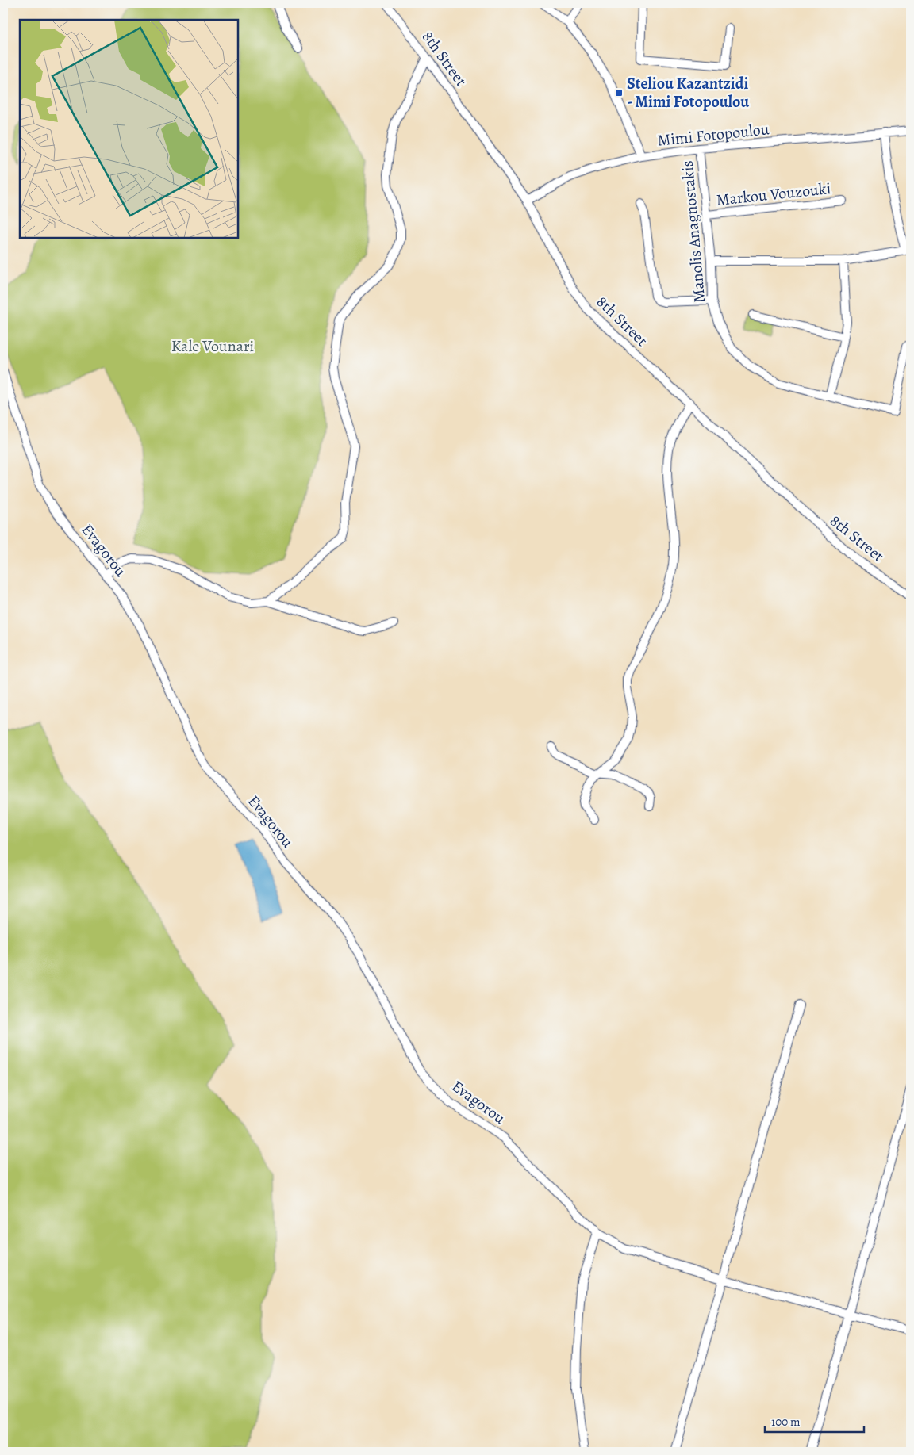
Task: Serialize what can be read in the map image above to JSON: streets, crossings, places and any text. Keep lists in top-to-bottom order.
{
  "streets": {
    "street": [
      "8th Street",
      "Mimi Fotopoulou",
      "Markou Vouzouki",
      "Manolis Anagnostakis",
      "Evagorou"
    ]
  },
  "crossings": [
    ["8th Street", "Mimi Fotopoulou"],
    ["Mimi Fotopoulou", "Manolis Anagnostakis"],
    ["Markou Vouzouki", "Manolis Anagnostakis"]
  ],
  "parks": ["Kale Vounari"],
  "places": {
    "transit": ["Steliou Kazantzidi - Mimi Fotopoulou"]
  },
  "scale_bar": "100 m"
}
